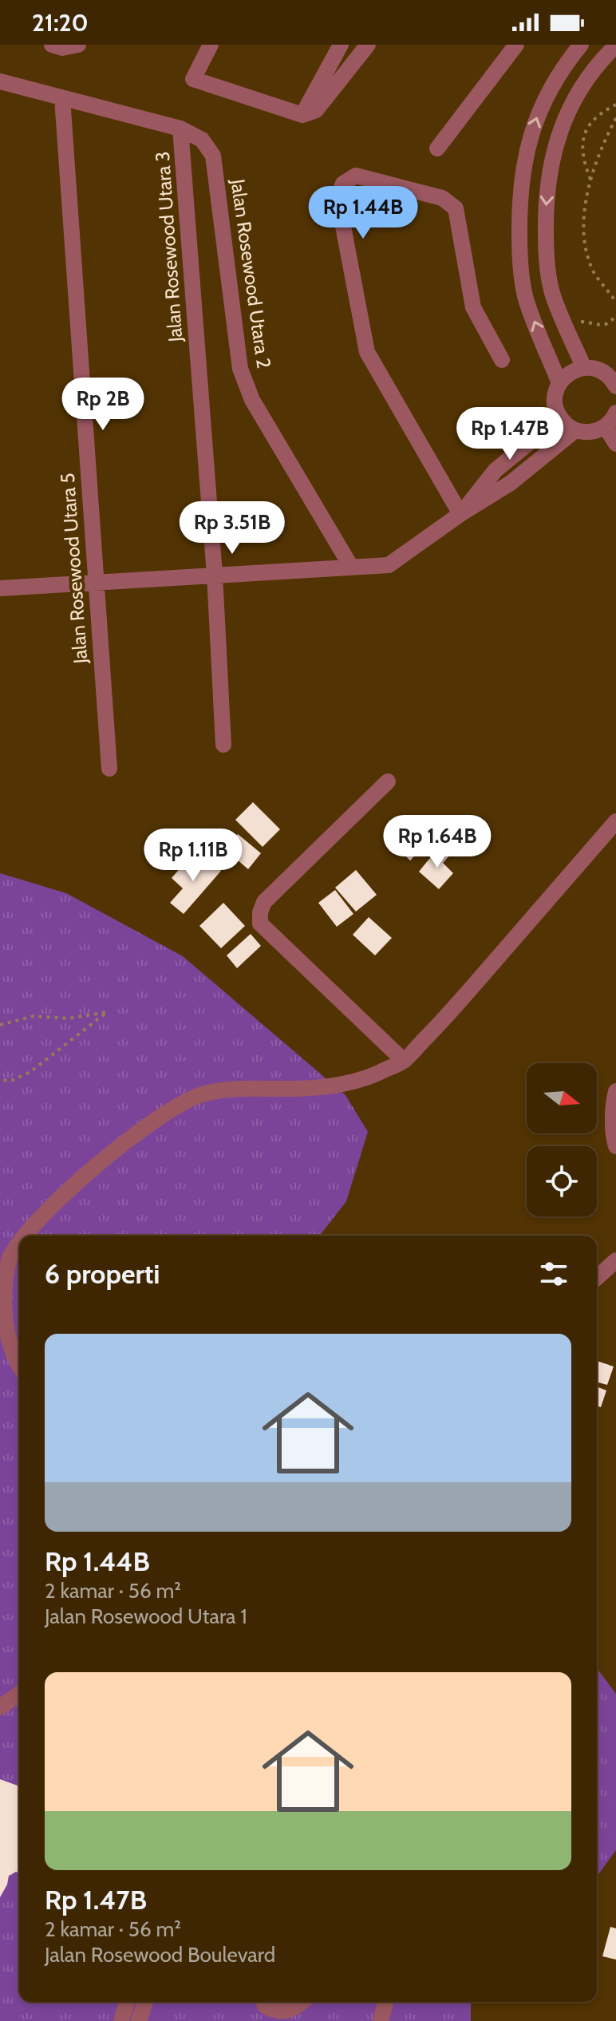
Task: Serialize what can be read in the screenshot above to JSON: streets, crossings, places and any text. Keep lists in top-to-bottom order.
{
  "streets": {
    "street": ["Jalan Rosewood Utara 3", "Jalan Rosewood Utara 2", "Jalan Rosewood Utara 5"]
  },
  "crossings": [
    ["Jalan Rosewood Utara 3", "Jalan Rosewood Utara 2"],
    ["Jalan Rosewood Utara 2", "Jalan Rosewood Utara 5"]
  ],
  "north": "right",
  "page": {
    "status": "21:20",
    "price": [
      "Rp 1.44B",
      "Rp 2B",
      "Rp 1.47B",
      "Rp 3.51B",
      "Rp 1.64B",
      "Rp 1.11B"
    ],
    "heading": "6 properti",
    "list": [
      {
        "name": "Rp 1.44B",
        "note": "2 kamar · 56 m² · Jalan Rosewood Utara 1"
      },
      {
        "name": "Rp 1.47B",
        "note": "2 kamar · 56 m² · Jalan Rosewood Boulevard"
      }
    ]
  }
}
